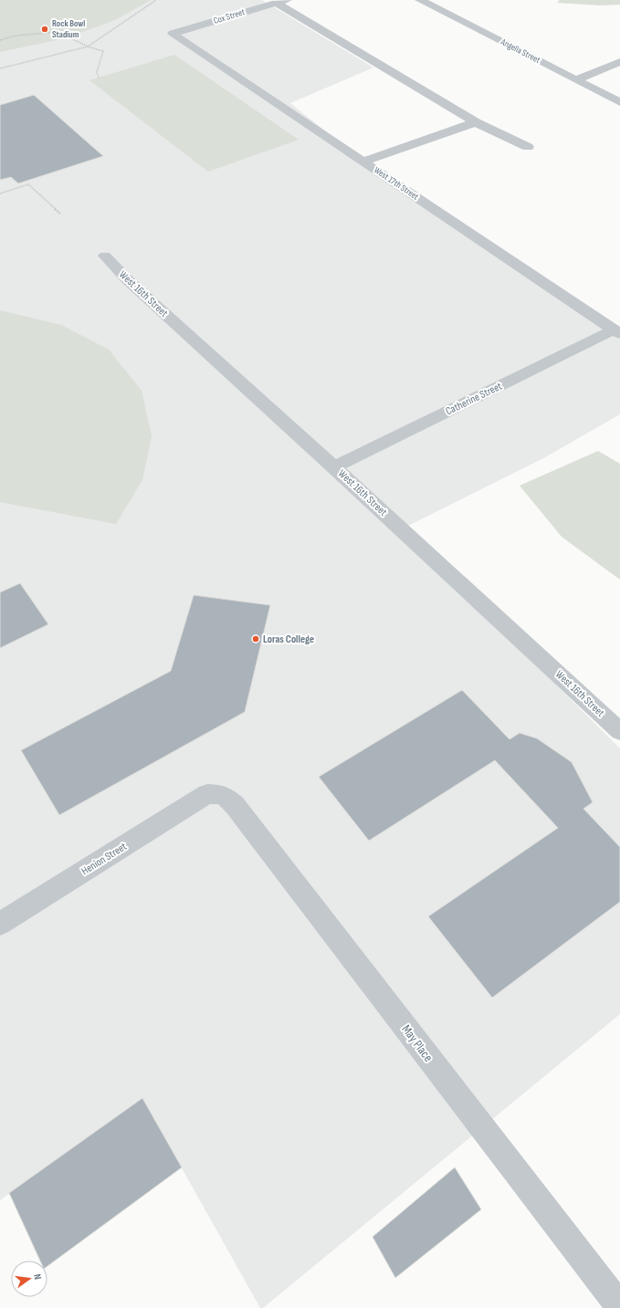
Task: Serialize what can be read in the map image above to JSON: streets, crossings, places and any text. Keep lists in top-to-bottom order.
{
  "streets": {
    "street": [
      "Cox Street",
      "Angella Street",
      "West 17th Street",
      "West 16th Street",
      "Catherine Street",
      "Henion Street",
      "May Place"
    ]
  },
  "crossings": [
    ["Cox Street", "West 17th Street"],
    ["West 17th Street", "Catherine Street"],
    ["West 16th Street", "Catherine Street"],
    ["Henion Street", "May Place"]
  ],
  "places": ["Rock Bowl Stadium", "Loras College"],
  "north": "right"
}
